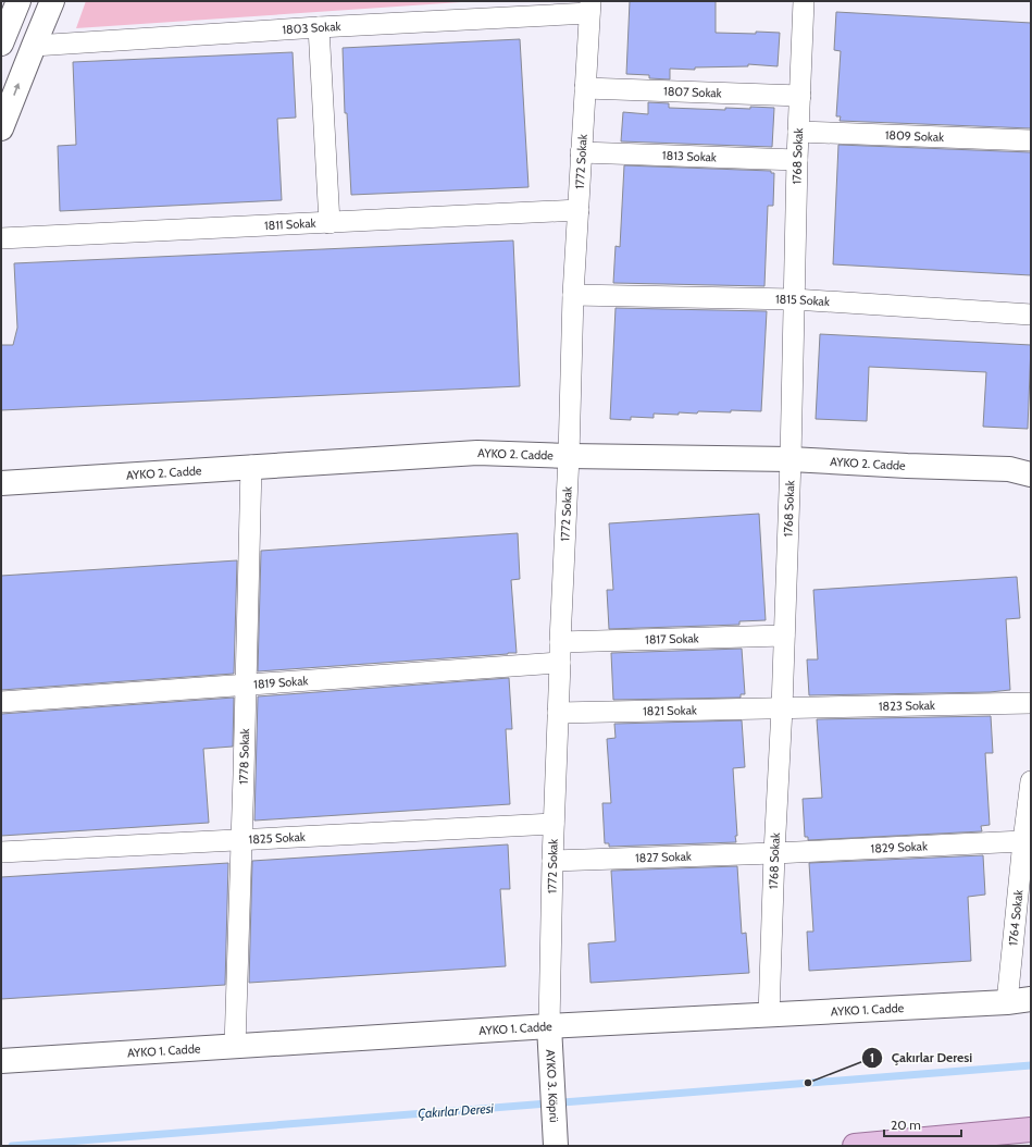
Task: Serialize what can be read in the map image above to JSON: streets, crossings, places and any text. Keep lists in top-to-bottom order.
{
  "streets": {
    "street": [
      "1803 Sokak",
      "1807 Sokak",
      "1809 Sokak",
      "1768 Sokak",
      "1813 Sokak",
      "1772 Sokak",
      "1811 Sokak",
      "1815 Sokak",
      "AYKO 2. Cadde",
      "1817 Sokak",
      "1819 Sokak",
      "1823 Sokak",
      "1821 Sokak",
      "1778 Sokak",
      "1825 Sokak",
      "1829 Sokak",
      "1827 Sokak",
      "1764 Sokak",
      "AYKO 1. Cadde",
      "AYKO 3. Köprü"
    ]
  },
  "crossings": [
    ["1803 Sokak", "1772 Sokak"],
    ["1807 Sokak", "1768 Sokak"],
    ["1807 Sokak", "1772 Sokak"],
    ["1809 Sokak", "1768 Sokak"],
    ["1768 Sokak", "1813 Sokak"],
    ["1768 Sokak", "1815 Sokak"],
    ["1768 Sokak", "AYKO 2. Cadde"],
    ["1768 Sokak", "1817 Sokak"],
    ["1768 Sokak", "1823 Sokak"],
    ["1768 Sokak", "1821 Sokak"],
    ["1768 Sokak", "1829 Sokak"],
    ["1768 Sokak", "1827 Sokak"],
    ["1768 Sokak", "AYKO 1. Cadde"],
    ["1813 Sokak", "1772 Sokak"],
    ["1772 Sokak", "1811 Sokak"],
    ["1772 Sokak", "1815 Sokak"],
    ["1772 Sokak", "AYKO 2. Cadde"],
    ["1772 Sokak", "1817 Sokak"],
    ["1772 Sokak", "1819 Sokak"],
    ["1772 Sokak", "1821 Sokak"],
    ["1772 Sokak", "1825 Sokak"],
    ["1772 Sokak", "1827 Sokak"],
    ["1772 Sokak", "AYKO 1. Cadde"],
    ["1772 Sokak", "AYKO 3. Köprü"],
    ["AYKO 2. Cadde", "1778 Sokak"],
    ["1819 Sokak", "1778 Sokak"],
    ["1823 Sokak", "1821 Sokak"],
    ["1778 Sokak", "1825 Sokak"],
    ["1778 Sokak", "AYKO 1. Cadde"],
    ["1829 Sokak", "1827 Sokak"],
    ["1829 Sokak", "1764 Sokak"],
    ["1764 Sokak", "AYKO 1. Cadde"],
    ["AYKO 1. Cadde", "AYKO 3. Köprü"]
  ],
  "water": ["Çakırlar Deresi"],
  "places": ["Çakırlar Deresi"],
  "scale_bar": "20 m"
}
